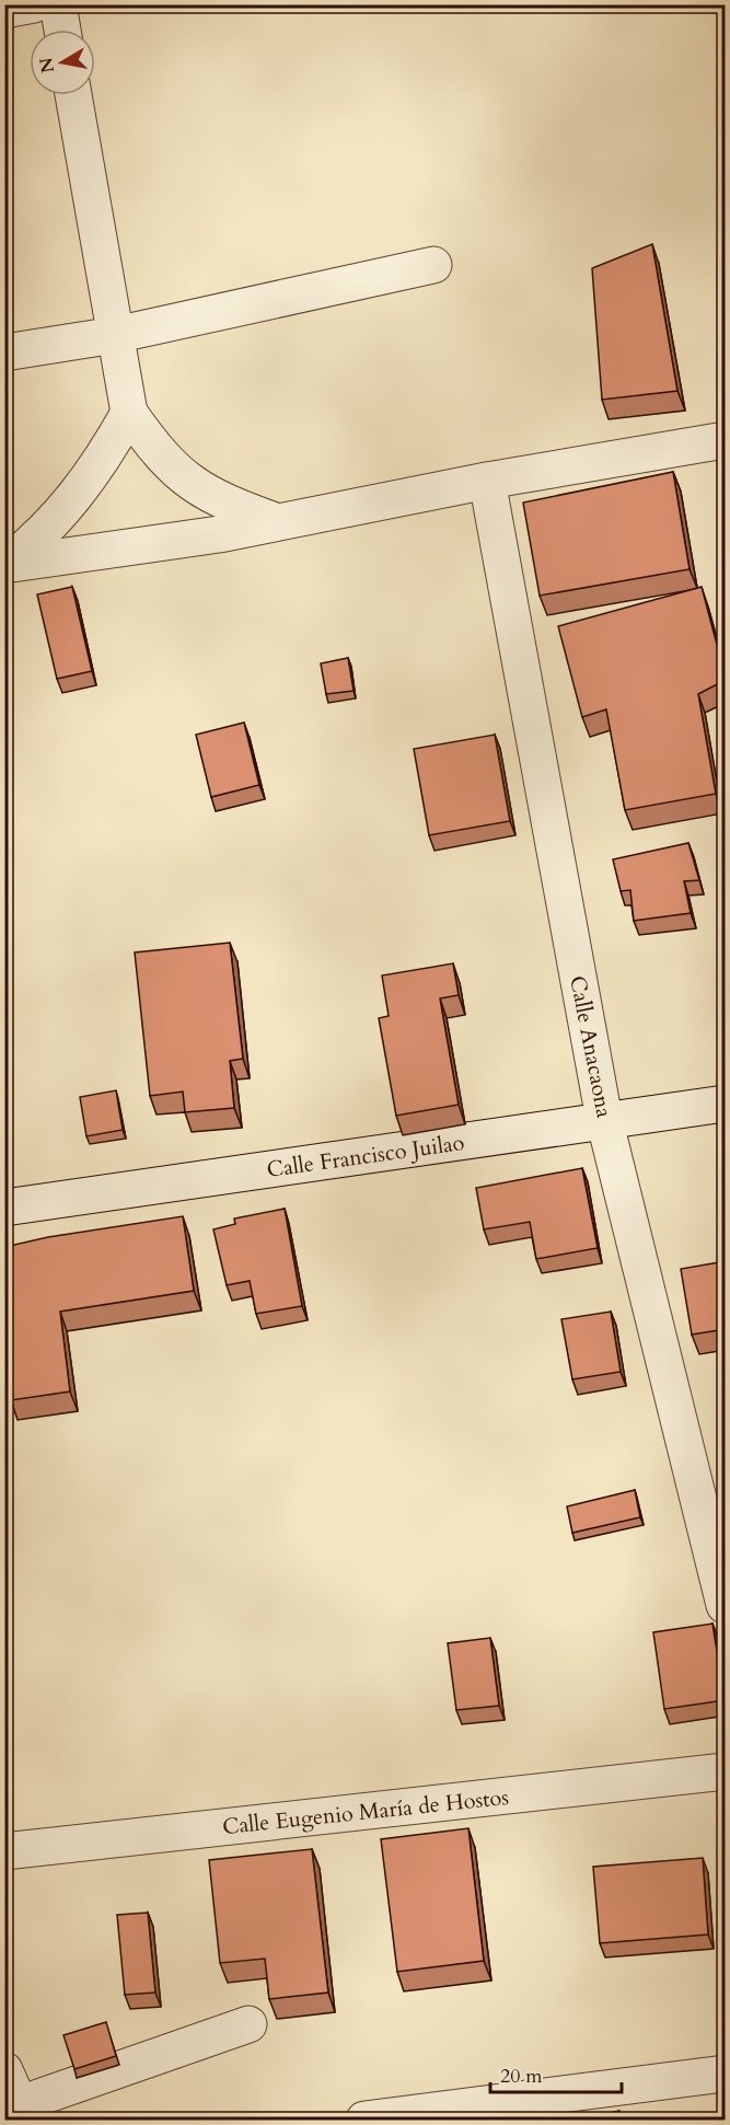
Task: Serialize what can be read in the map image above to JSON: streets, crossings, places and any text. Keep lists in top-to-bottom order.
{
  "streets": {
    "street": ["Calle Anacaona", "Calle Francisco Juilao", "Calle Eugenio María de Hostos"]
  },
  "crossings": [
    ["Calle Anacaona", "Calle Francisco Juilao"]
  ],
  "scale_bar": "20 m",
  "north": "left"
}
